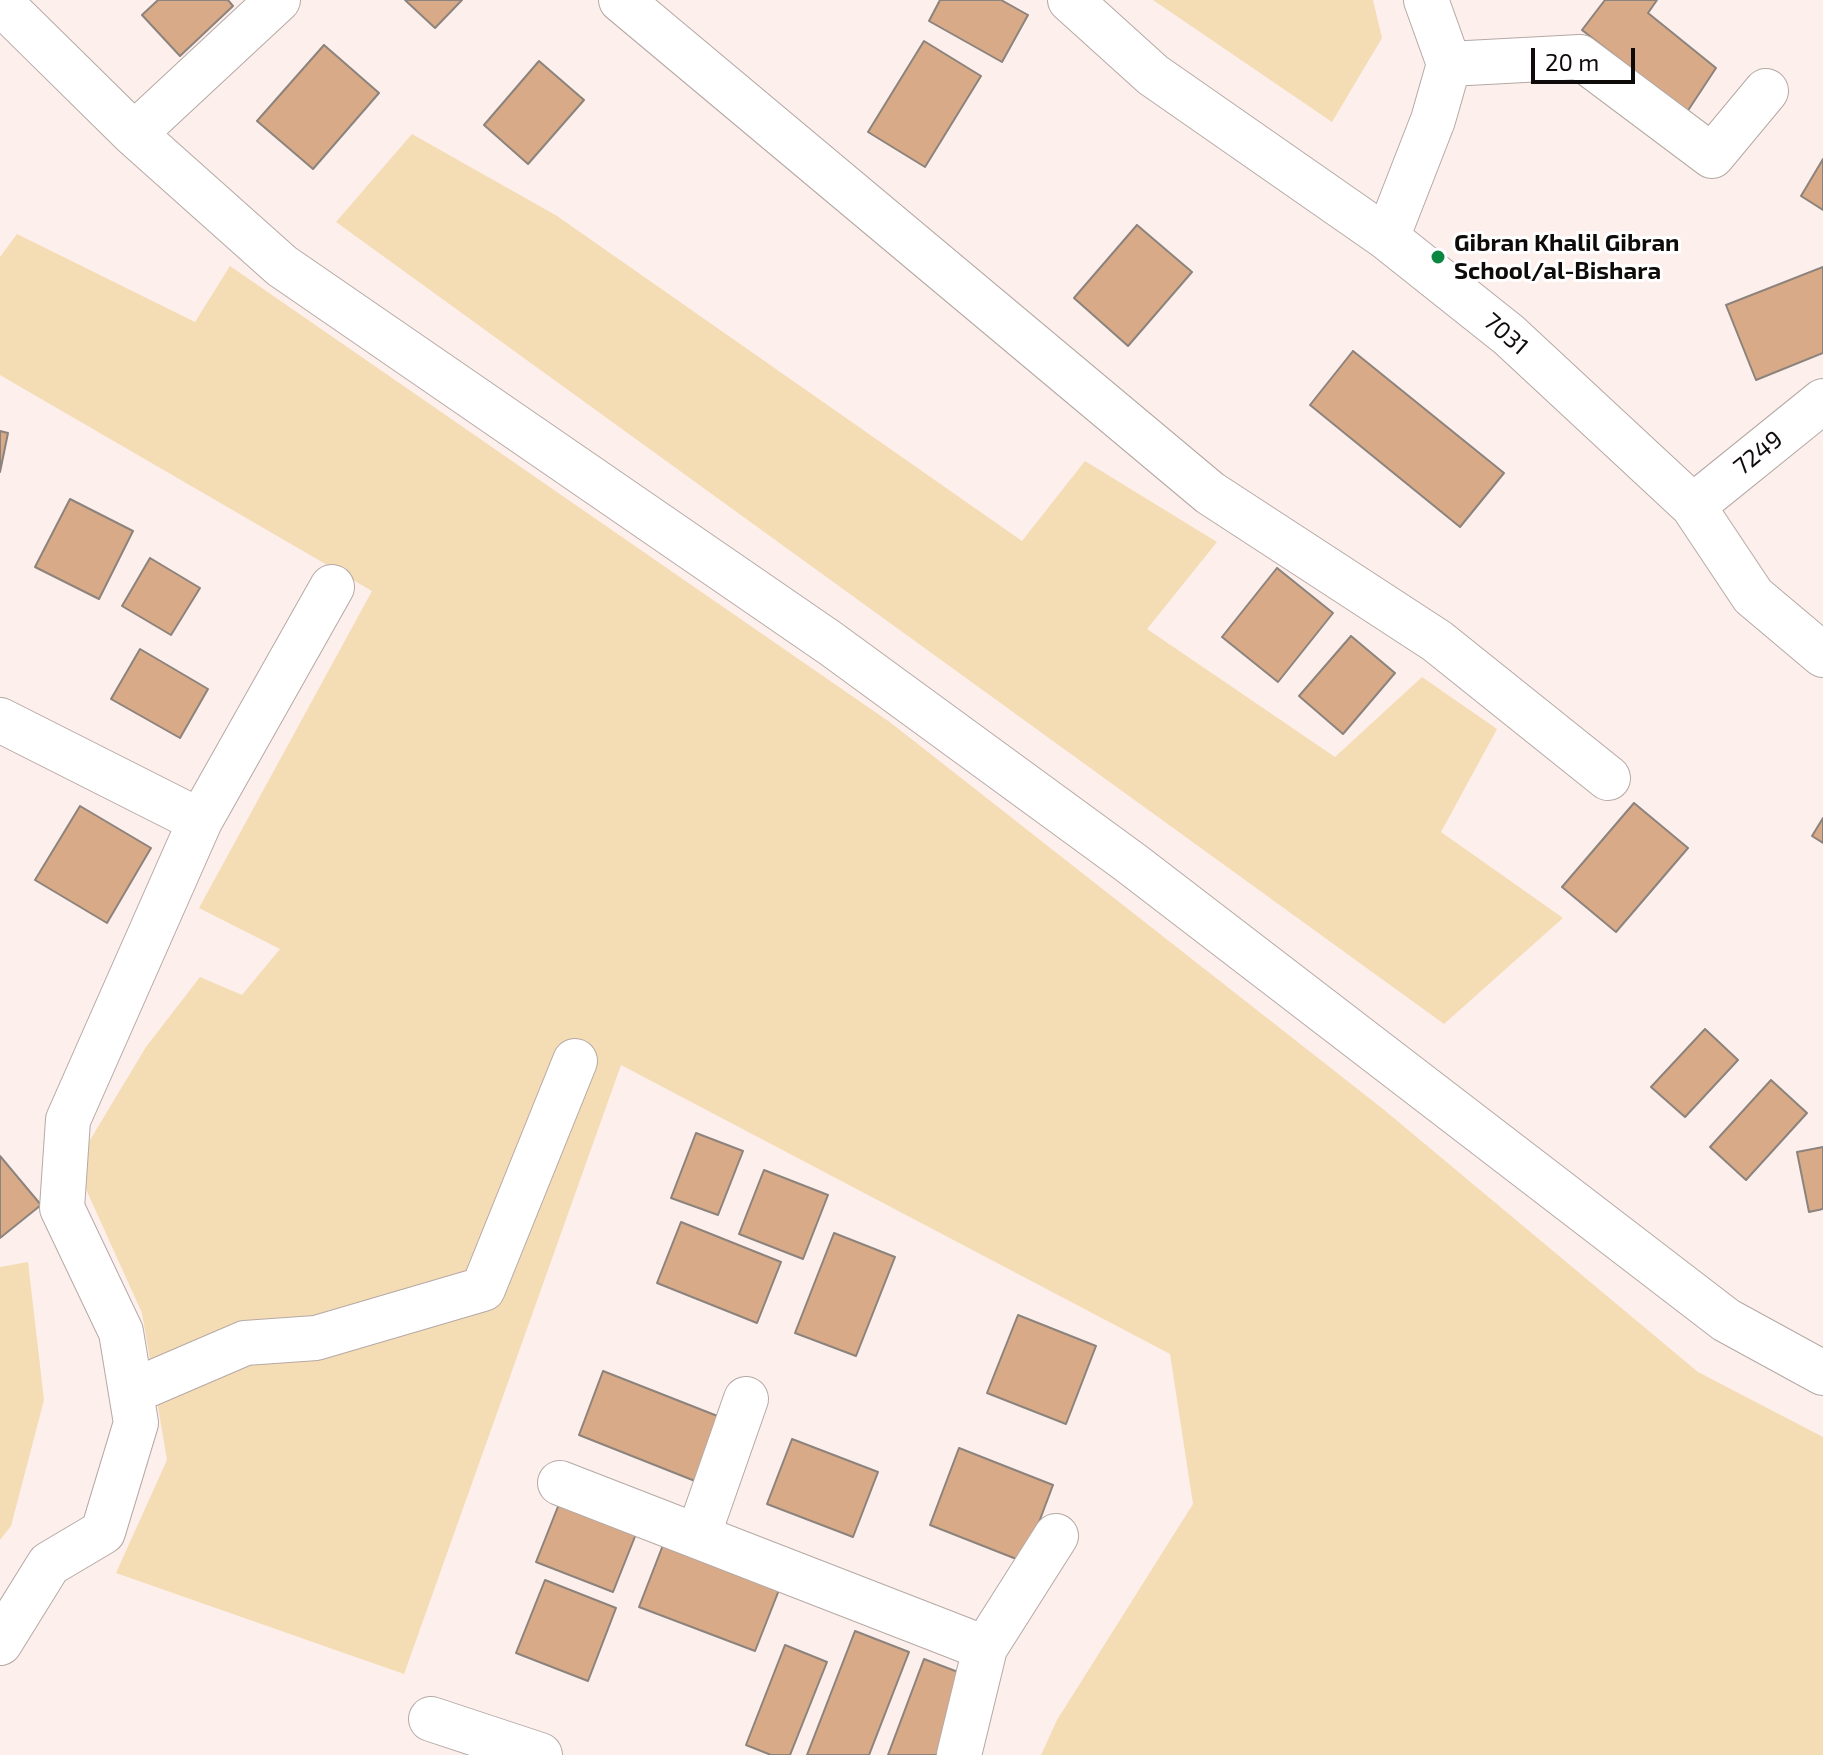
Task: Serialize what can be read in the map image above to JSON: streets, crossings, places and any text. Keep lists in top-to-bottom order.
{
  "streets": {
    "street": ["7031", "7249"]
  },
  "crossings": [
    ["7031", "7249"]
  ],
  "places": ["Gibran Khalil Gibran School/al-Bishara"],
  "scale_bar": "20 m"
}
